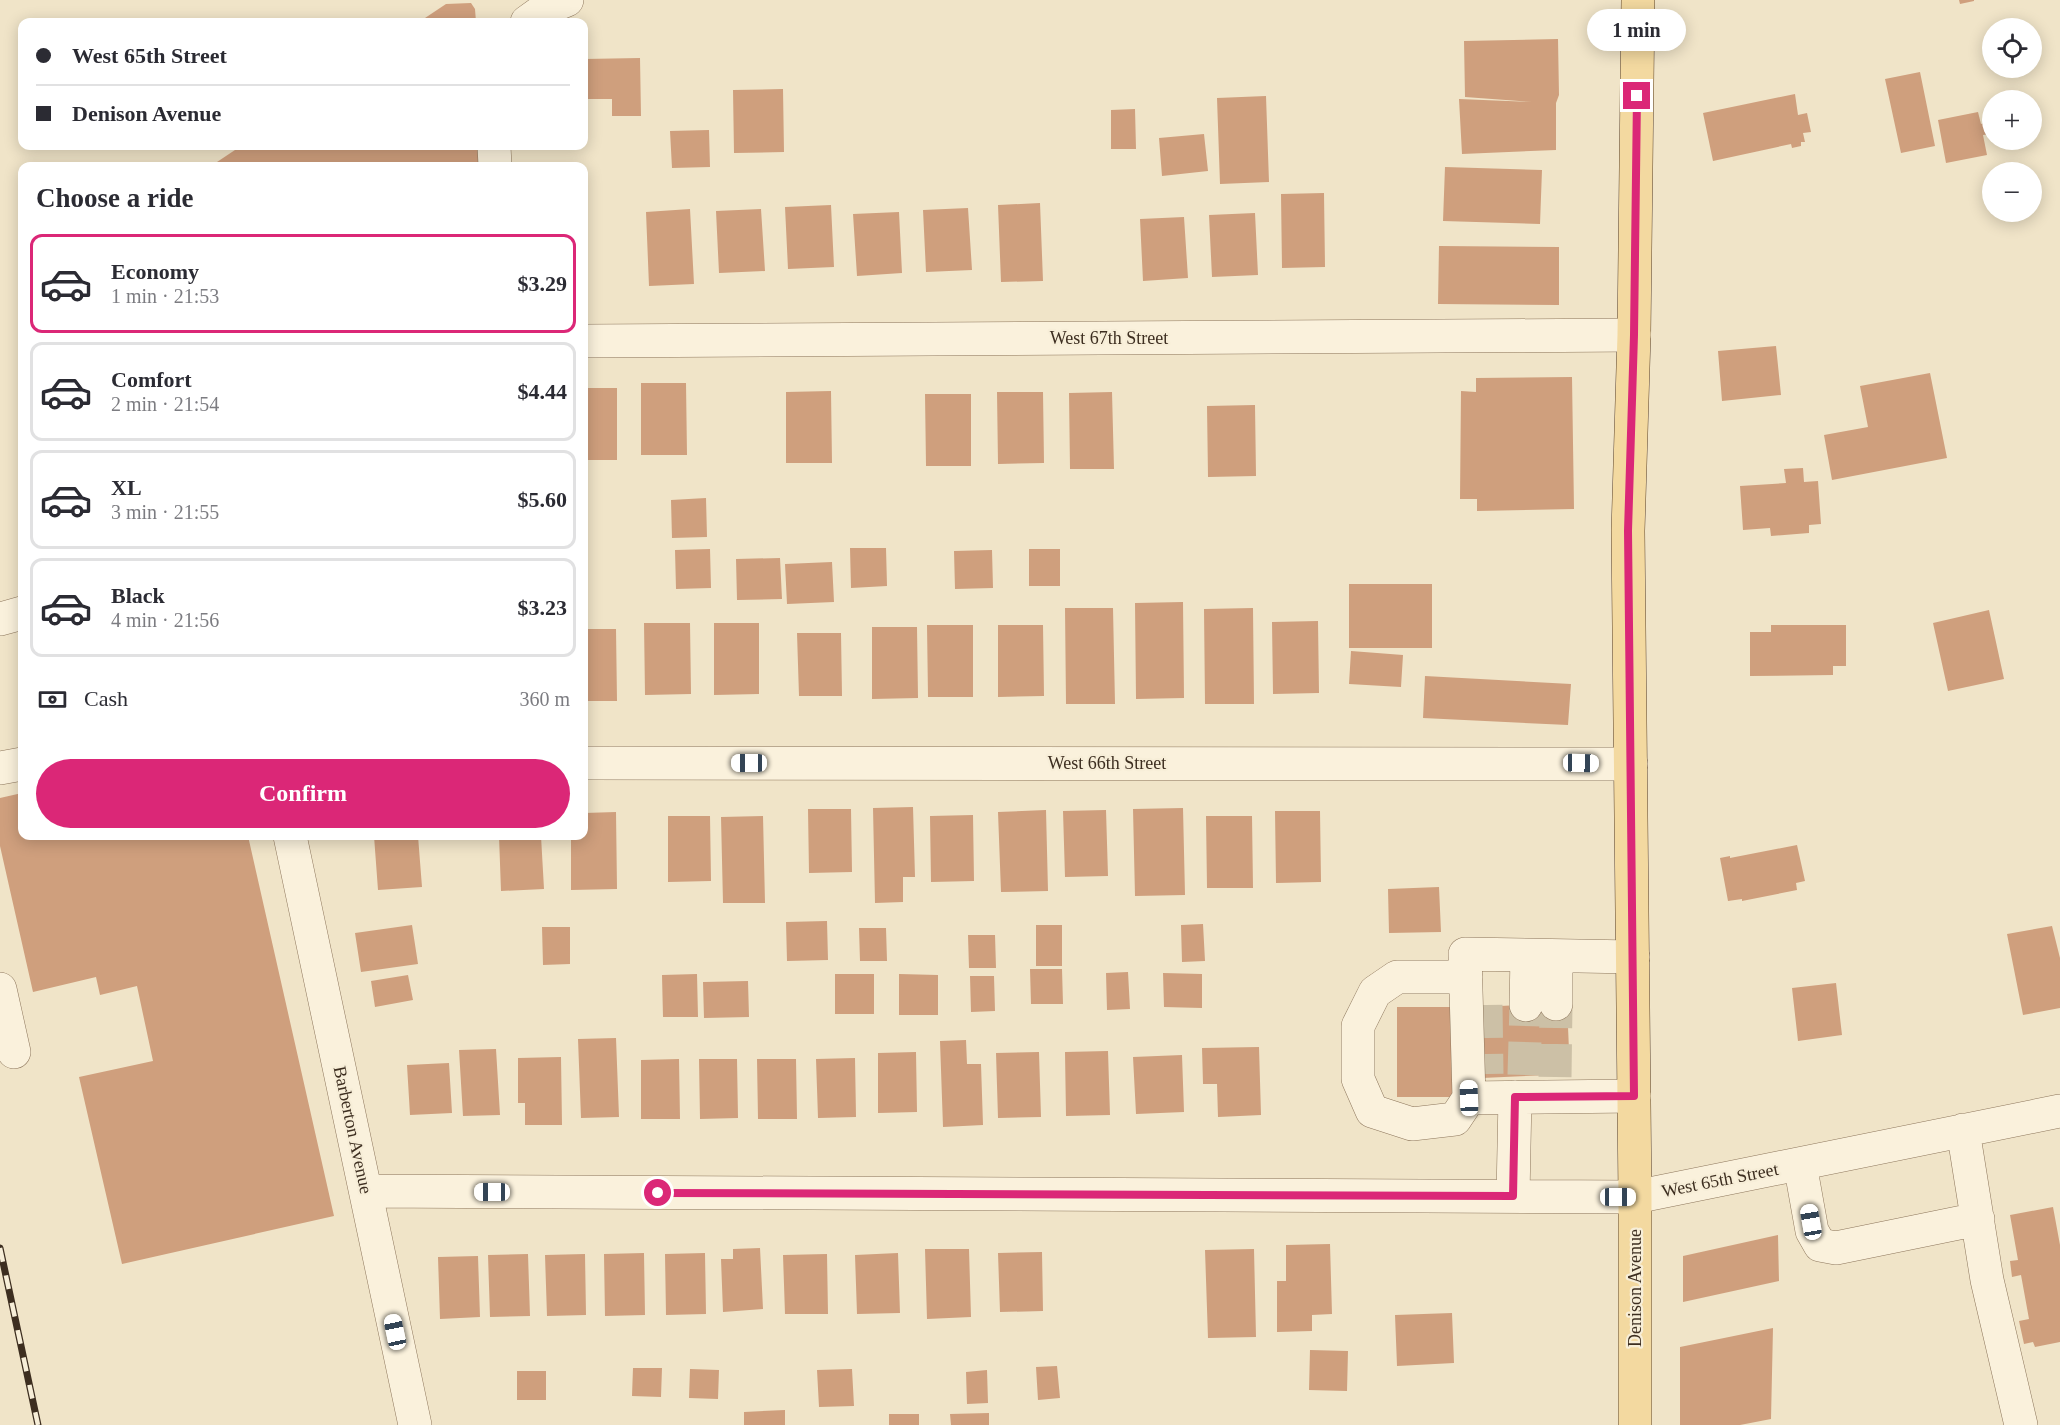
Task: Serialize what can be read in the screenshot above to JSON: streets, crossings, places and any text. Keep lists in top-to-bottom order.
{
  "streets": {
    "main road": ["Denison Avenue"],
    "street": [
      "West 67th Street",
      "West 66th Street",
      "Barberton Avenue",
      "West 65th Street"
    ]
  },
  "crossings": [
    ["West 67th Street", "Denison Avenue"],
    ["West 66th Street", "Denison Avenue"],
    ["Barberton Avenue", "West 65th Street"],
    ["West 65th Street", "Denison Avenue"]
  ],
  "page": {
    "bubble": "1 min",
    "map_buttons": ["+", "−"],
    "banner": ["West 65th Street", "Denison Avenue"],
    "heading": "Choose a ride",
    "list": [
      {
        "name": "Economy",
        "note": "1 min · 21:53",
        "value": "$3.29"
      },
      {
        "name": "Comfort",
        "note": "2 min · 21:54",
        "value": "$4.44"
      },
      {
        "name": "XL",
        "note": "3 min · 21:55",
        "value": "$5.60"
      },
      {
        "name": "Black",
        "note": "4 min · 21:56",
        "value": "$3.23"
      }
    ],
    "pay": ["Cash", "360 m"],
    "buttons": "Confirm"
  }
}
